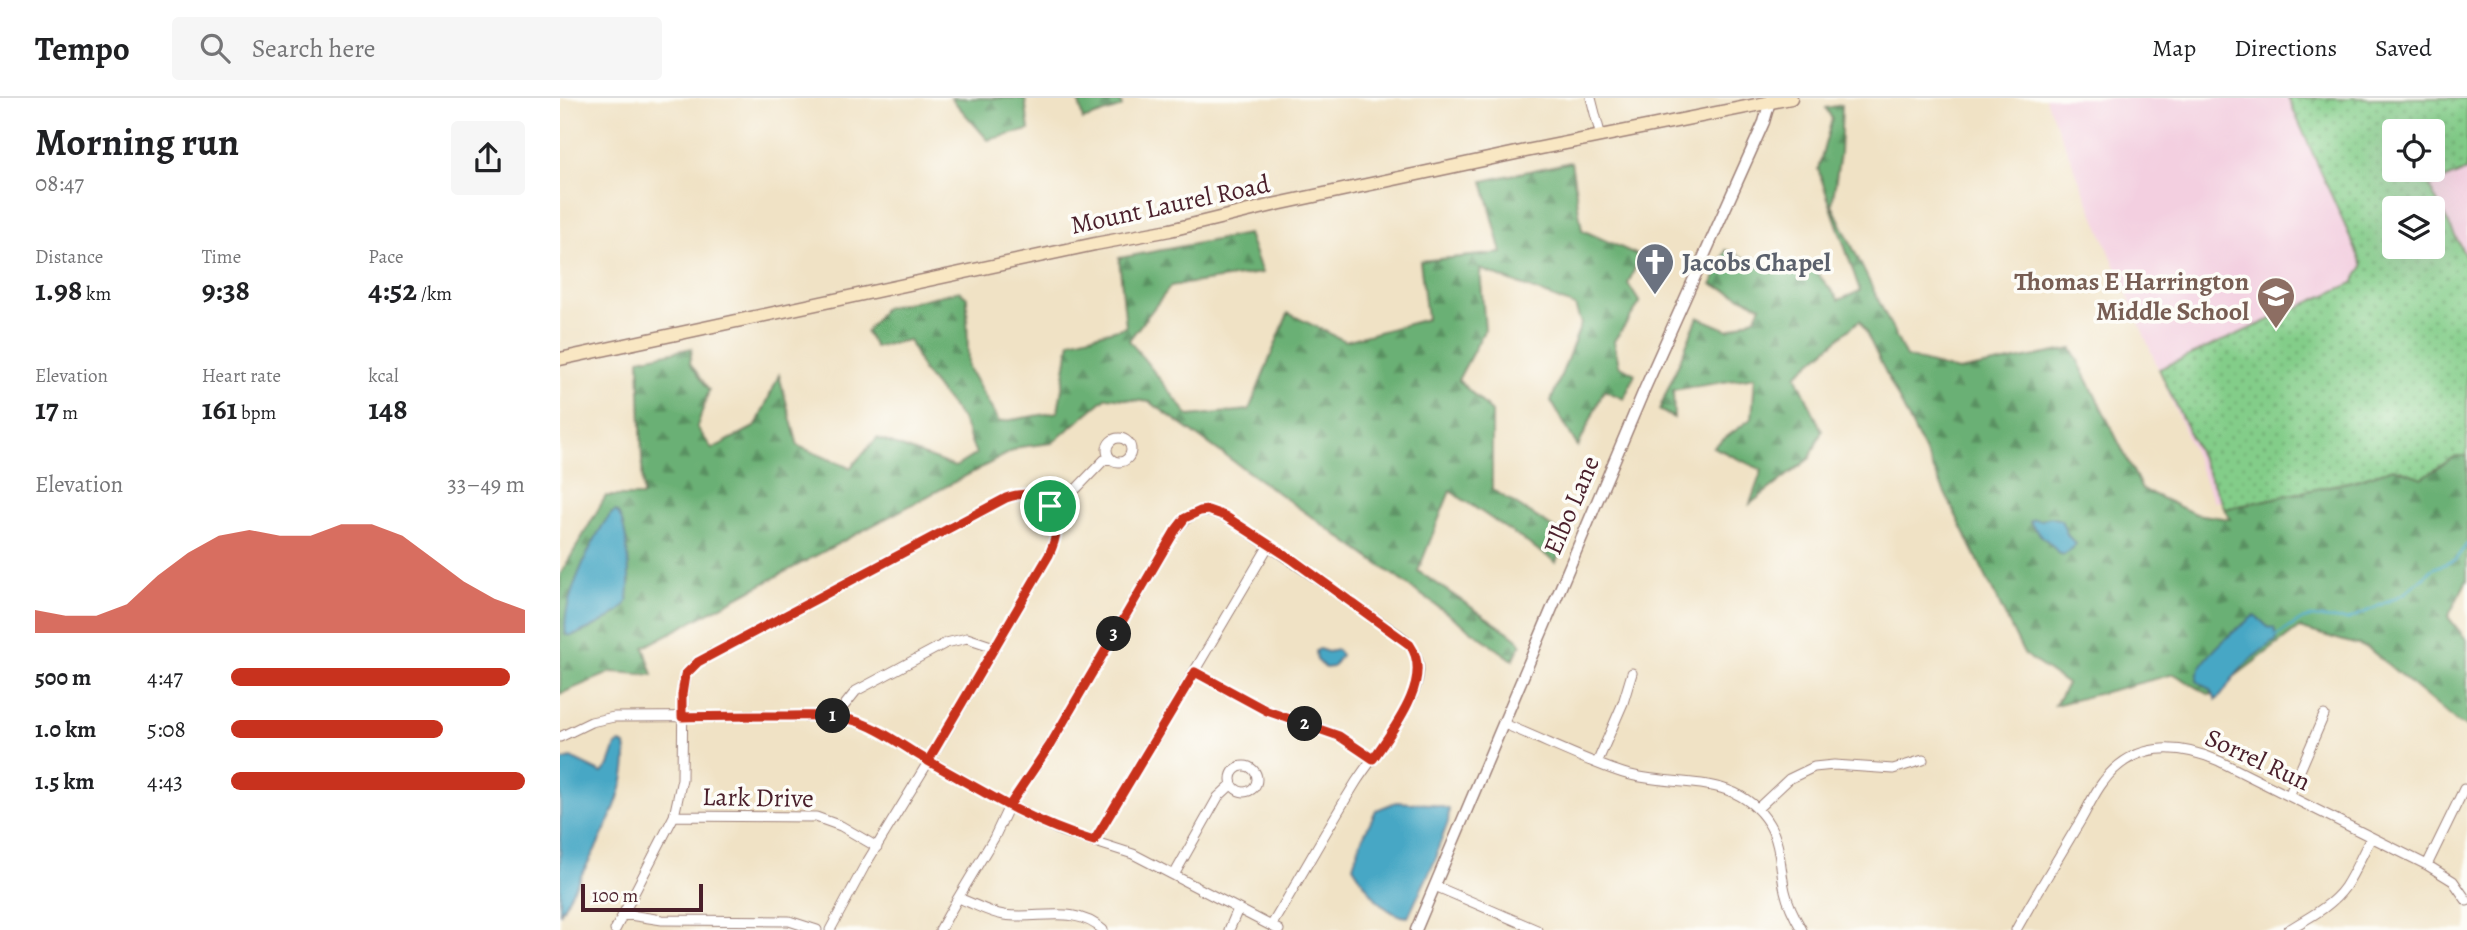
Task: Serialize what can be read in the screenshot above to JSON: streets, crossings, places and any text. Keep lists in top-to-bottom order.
{
  "streets": {
    "main road": ["Mount Laurel Road"],
    "street": ["Elbo Lane", "Sorrel Run", "Lark Drive"]
  },
  "crossings": [
    ["Mount Laurel Road", "Elbo Lane"]
  ],
  "places": {
    "church": ["Jacobs Chapel"],
    "school or university": ["Thomas E Harrington Middle School"]
  },
  "scale_bar": "100 m",
  "page": {
    "header": "Tempo",
    "search": "Search here",
    "nav": ["Map", "Directions", "Saved"],
    "heading": ["Morning run", "08:47"],
    "stats": [
      ["Distance", "1.98 km"],
      ["Time", "9:38"],
      ["Pace", "4:52 /km"],
      ["Elevation", "17 m"],
      ["Heart rate", "161 bpm"],
      ["kcal", "148"]
    ],
    "chart": ["Elevation", "33–49 m"],
    "pins": ["3", "1", "2"],
    "list": [
      {
        "name": "500 m",
        "note": "4:47"
      },
      {
        "name": "1.0 km",
        "note": "5:08"
      },
      {
        "name": "1.5 km",
        "note": "4:43"
      }
    ],
    "scale": "100 m"
  }
}
